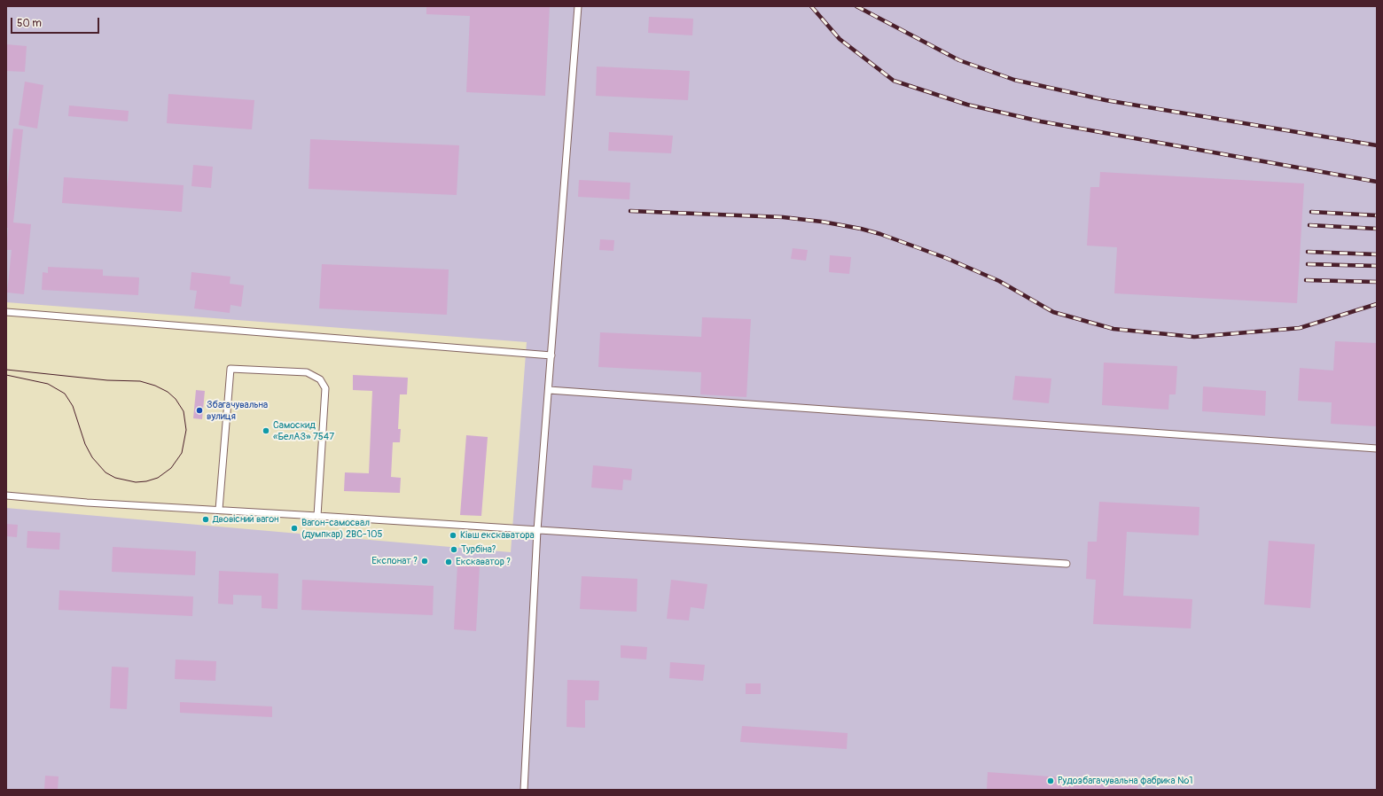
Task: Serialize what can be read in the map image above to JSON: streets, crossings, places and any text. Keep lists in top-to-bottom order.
{
  "places": [
    "Збагачувальна вулиця",
    "Самоскид «БелАЗ» 7547",
    "Двовісний вагон",
    "Вагон-самосвал (думпкар) 2ВС-105",
    "Ківш екскаватора",
    "Турбіна?",
    "Експонат ?",
    "Екскаватор ?",
    "Рудозбагачувальна фабрика №1"
  ],
  "scale_bar": "50 m"
}
